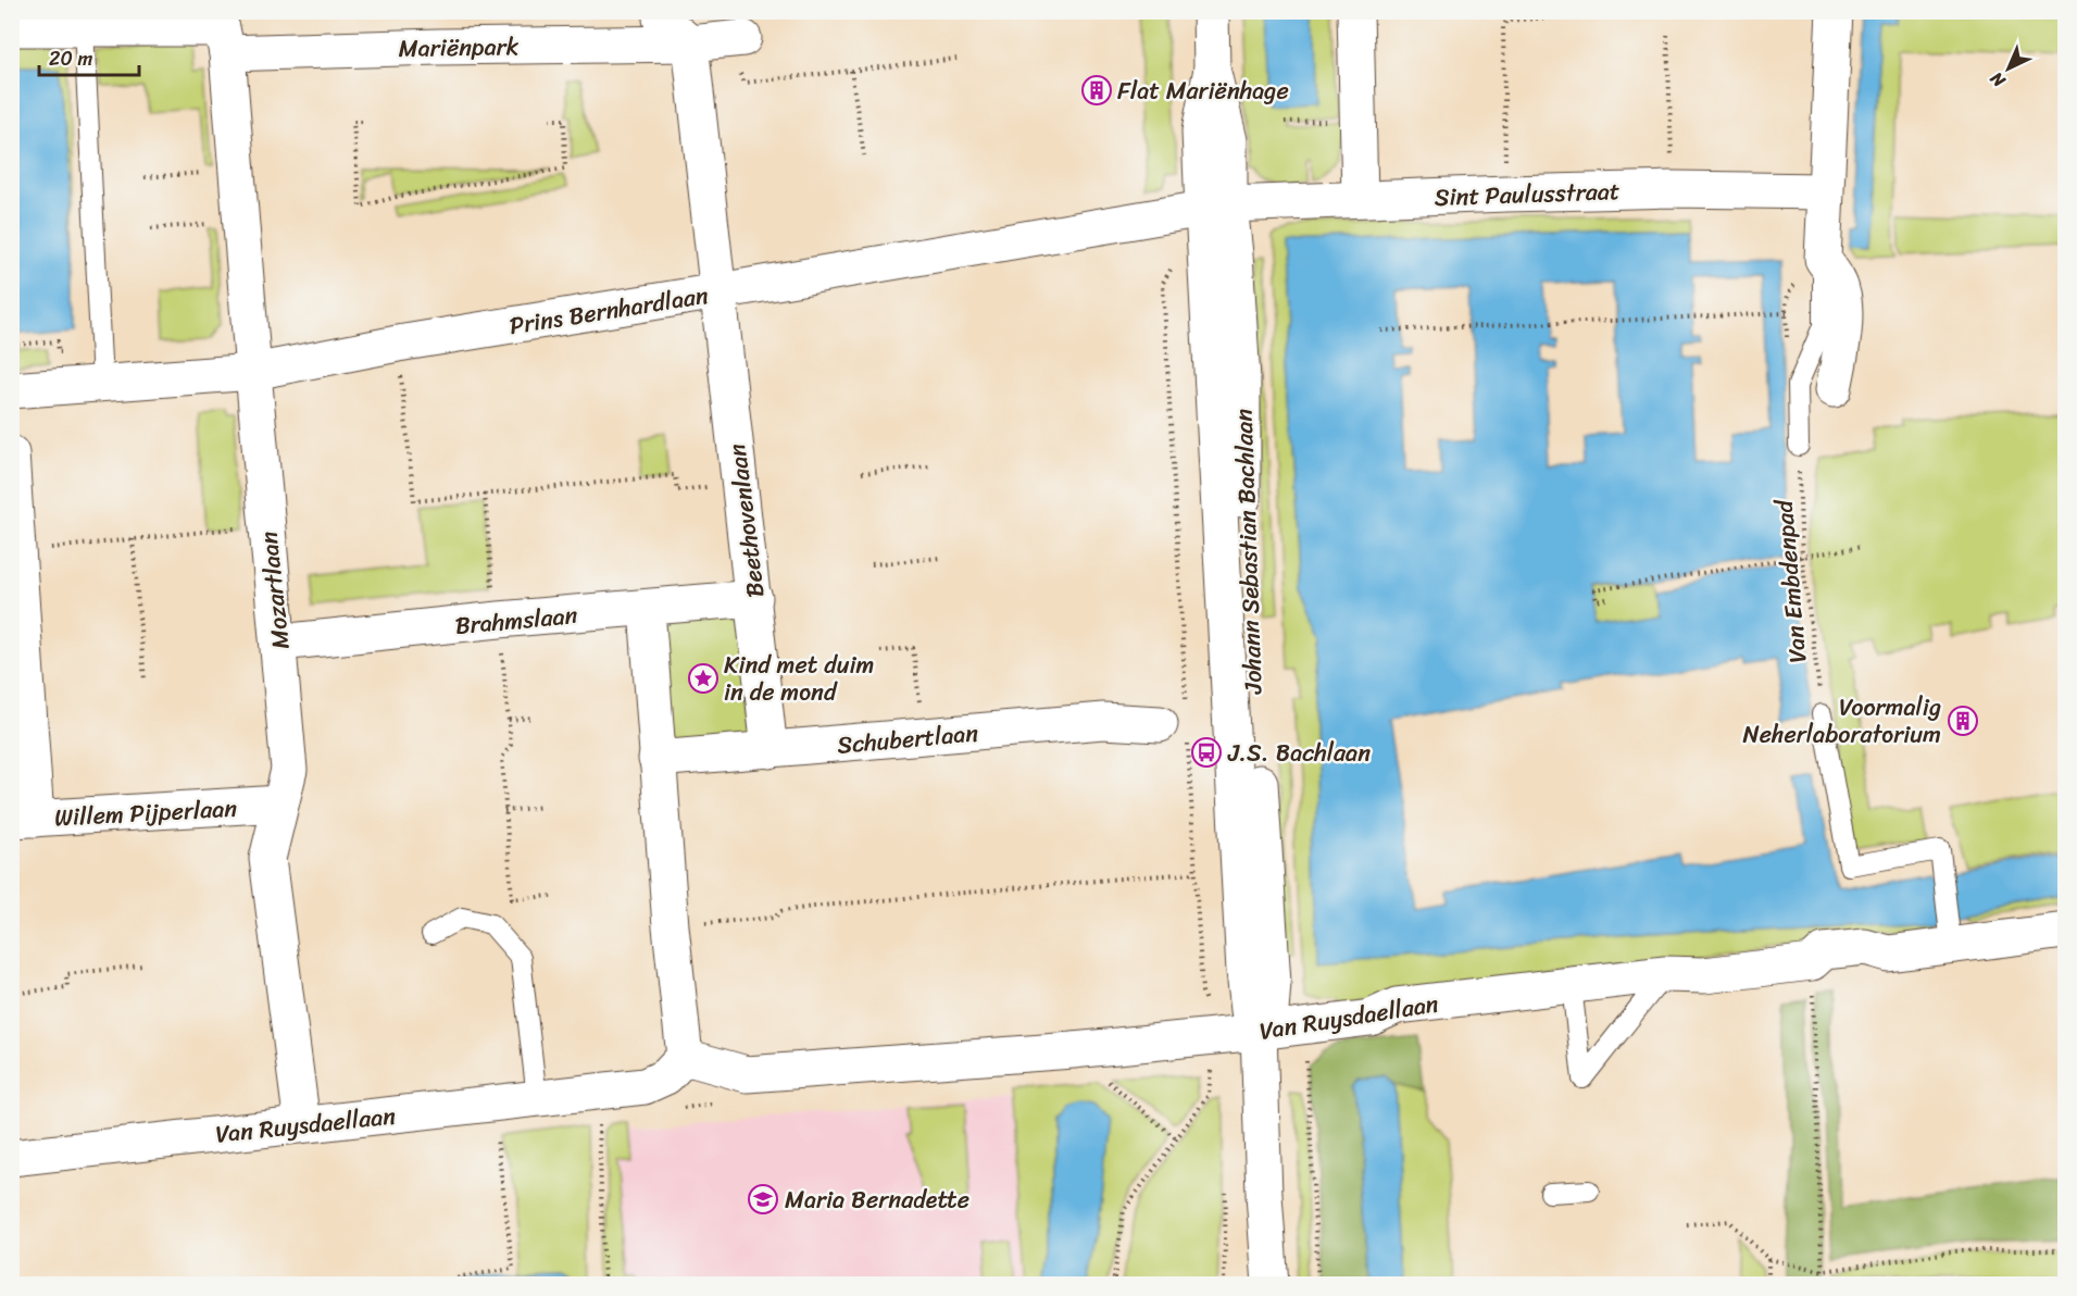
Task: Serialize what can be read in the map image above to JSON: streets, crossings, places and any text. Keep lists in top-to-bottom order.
{
  "streets": {
    "street": [
      "Mariënpark",
      "Sint Paulusstraat",
      "Prins Bernhardlaan",
      "Beethovenlaan",
      "Johann Sebastian Bachlaan",
      "Mozartlaan",
      "Brahmslaan",
      "Schubertlaan",
      "Willem Pijperlaan",
      "Van Ruysdaellaan"
    ],
    "path": ["Van Embdenpad"]
  },
  "crossings": [
    ["Mariënpark", "Mozartlaan"],
    ["Sint Paulusstraat", "Prins Bernhardlaan"],
    ["Sint Paulusstraat", "Johann Sebastian Bachlaan"],
    ["Prins Bernhardlaan", "Beethovenlaan"],
    ["Prins Bernhardlaan", "Johann Sebastian Bachlaan"],
    ["Prins Bernhardlaan", "Mozartlaan"],
    ["Beethovenlaan", "Brahmslaan"],
    ["Beethovenlaan", "Schubertlaan"],
    ["Johann Sebastian Bachlaan", "Van Ruysdaellaan"],
    ["Mozartlaan", "Brahmslaan"],
    ["Mozartlaan", "Willem Pijperlaan"],
    ["Mozartlaan", "Van Ruysdaellaan"]
  ],
  "places": {
    "building": ["Flat Mariënhage", "Voormalig Neherlaboratorium"],
    "place": ["Kind met duim in de mond"],
    "bus stop": ["J.S. Bachlaan"],
    "school or university": ["Maria Bernadette"]
  },
  "scale_bar": "20 m",
  "north": "bottom left"
}
